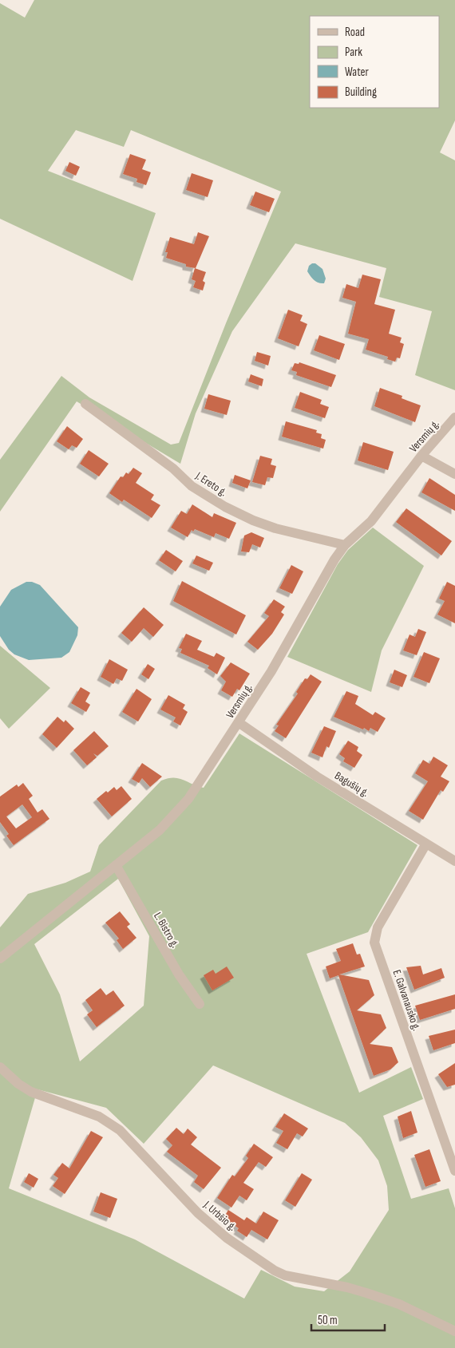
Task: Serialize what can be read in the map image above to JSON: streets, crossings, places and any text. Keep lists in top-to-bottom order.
{
  "streets": {
    "street": [
      "Versmių g.",
      "J. Ereto g.",
      "Bagušių g.",
      "L. Bistro g.",
      "E. Galvanausko g.",
      "J. Urbšio g."
    ]
  },
  "crossings": [
    ["Versmių g.", "J. Ereto g."],
    ["Versmių g.", "Bagušių g."],
    ["Versmių g.", "L. Bistro g."],
    ["Bagušių g.", "E. Galvanausko g."]
  ],
  "legend": [
    "Road",
    "Park",
    "Water",
    "Building"
  ],
  "scale_bar": "50 m"
}
